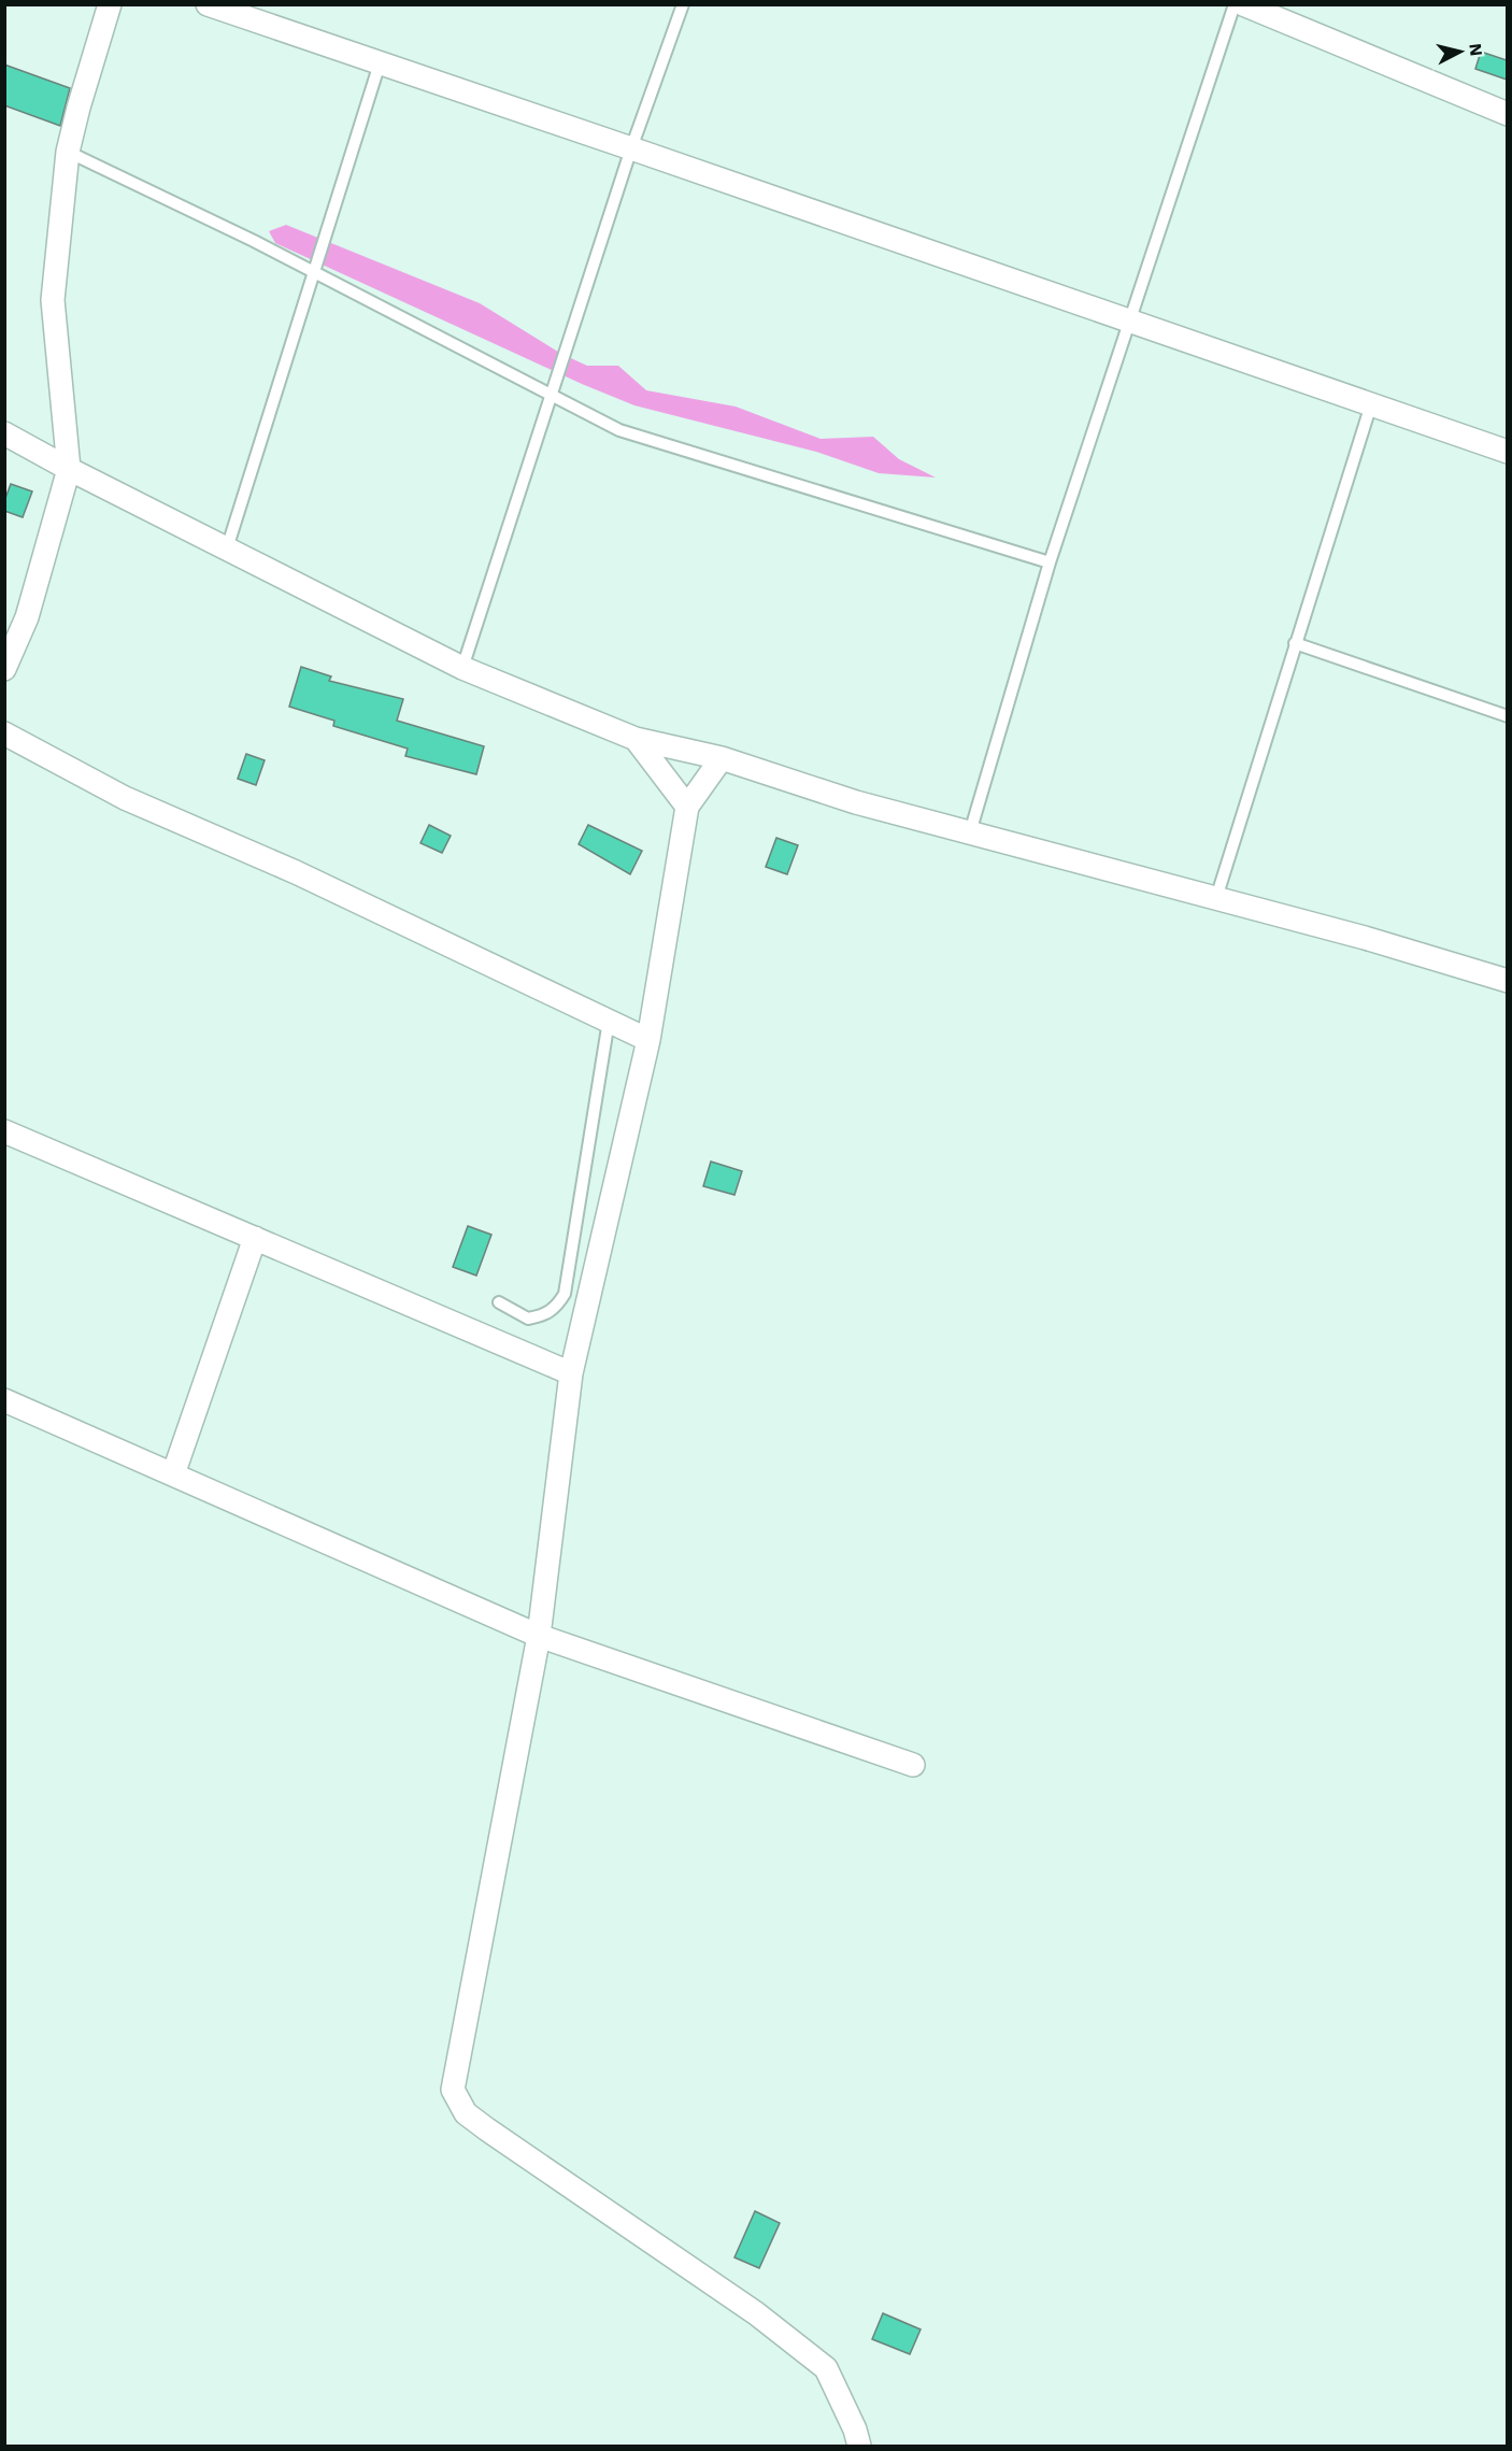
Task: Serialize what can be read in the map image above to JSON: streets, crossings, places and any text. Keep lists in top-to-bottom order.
{
  "north": "right"
}
